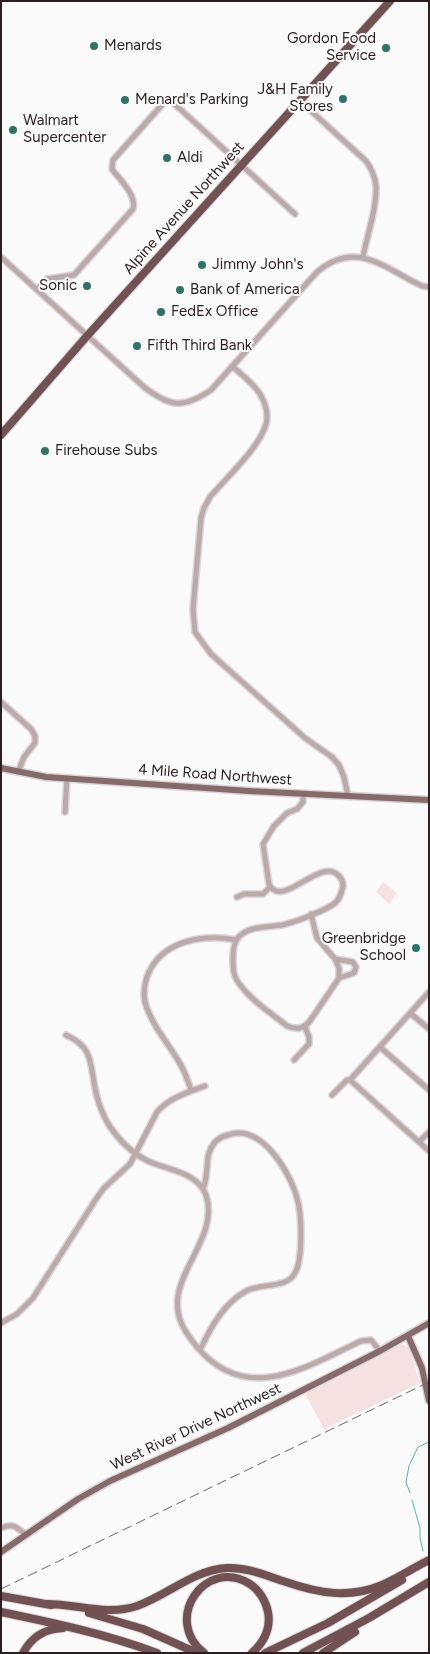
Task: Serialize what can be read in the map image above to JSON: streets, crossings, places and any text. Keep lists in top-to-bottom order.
{
  "streets": {
    "highway": ["Alpine Avenue Northwest"],
    "main road": ["4 Mile Road Northwest", "West River Drive Northwest"]
  },
  "places": [
    "Menards",
    "Gordon Food Service",
    "J&H Family Stores",
    "Menard's Parking",
    "Walmart Supercenter",
    "Aldi",
    "Jimmy John's",
    "Sonic",
    "Bank of America",
    "FedEx Office",
    "Fifth Third Bank",
    "Firehouse Subs",
    "Greenbridge School"
  ]
}
